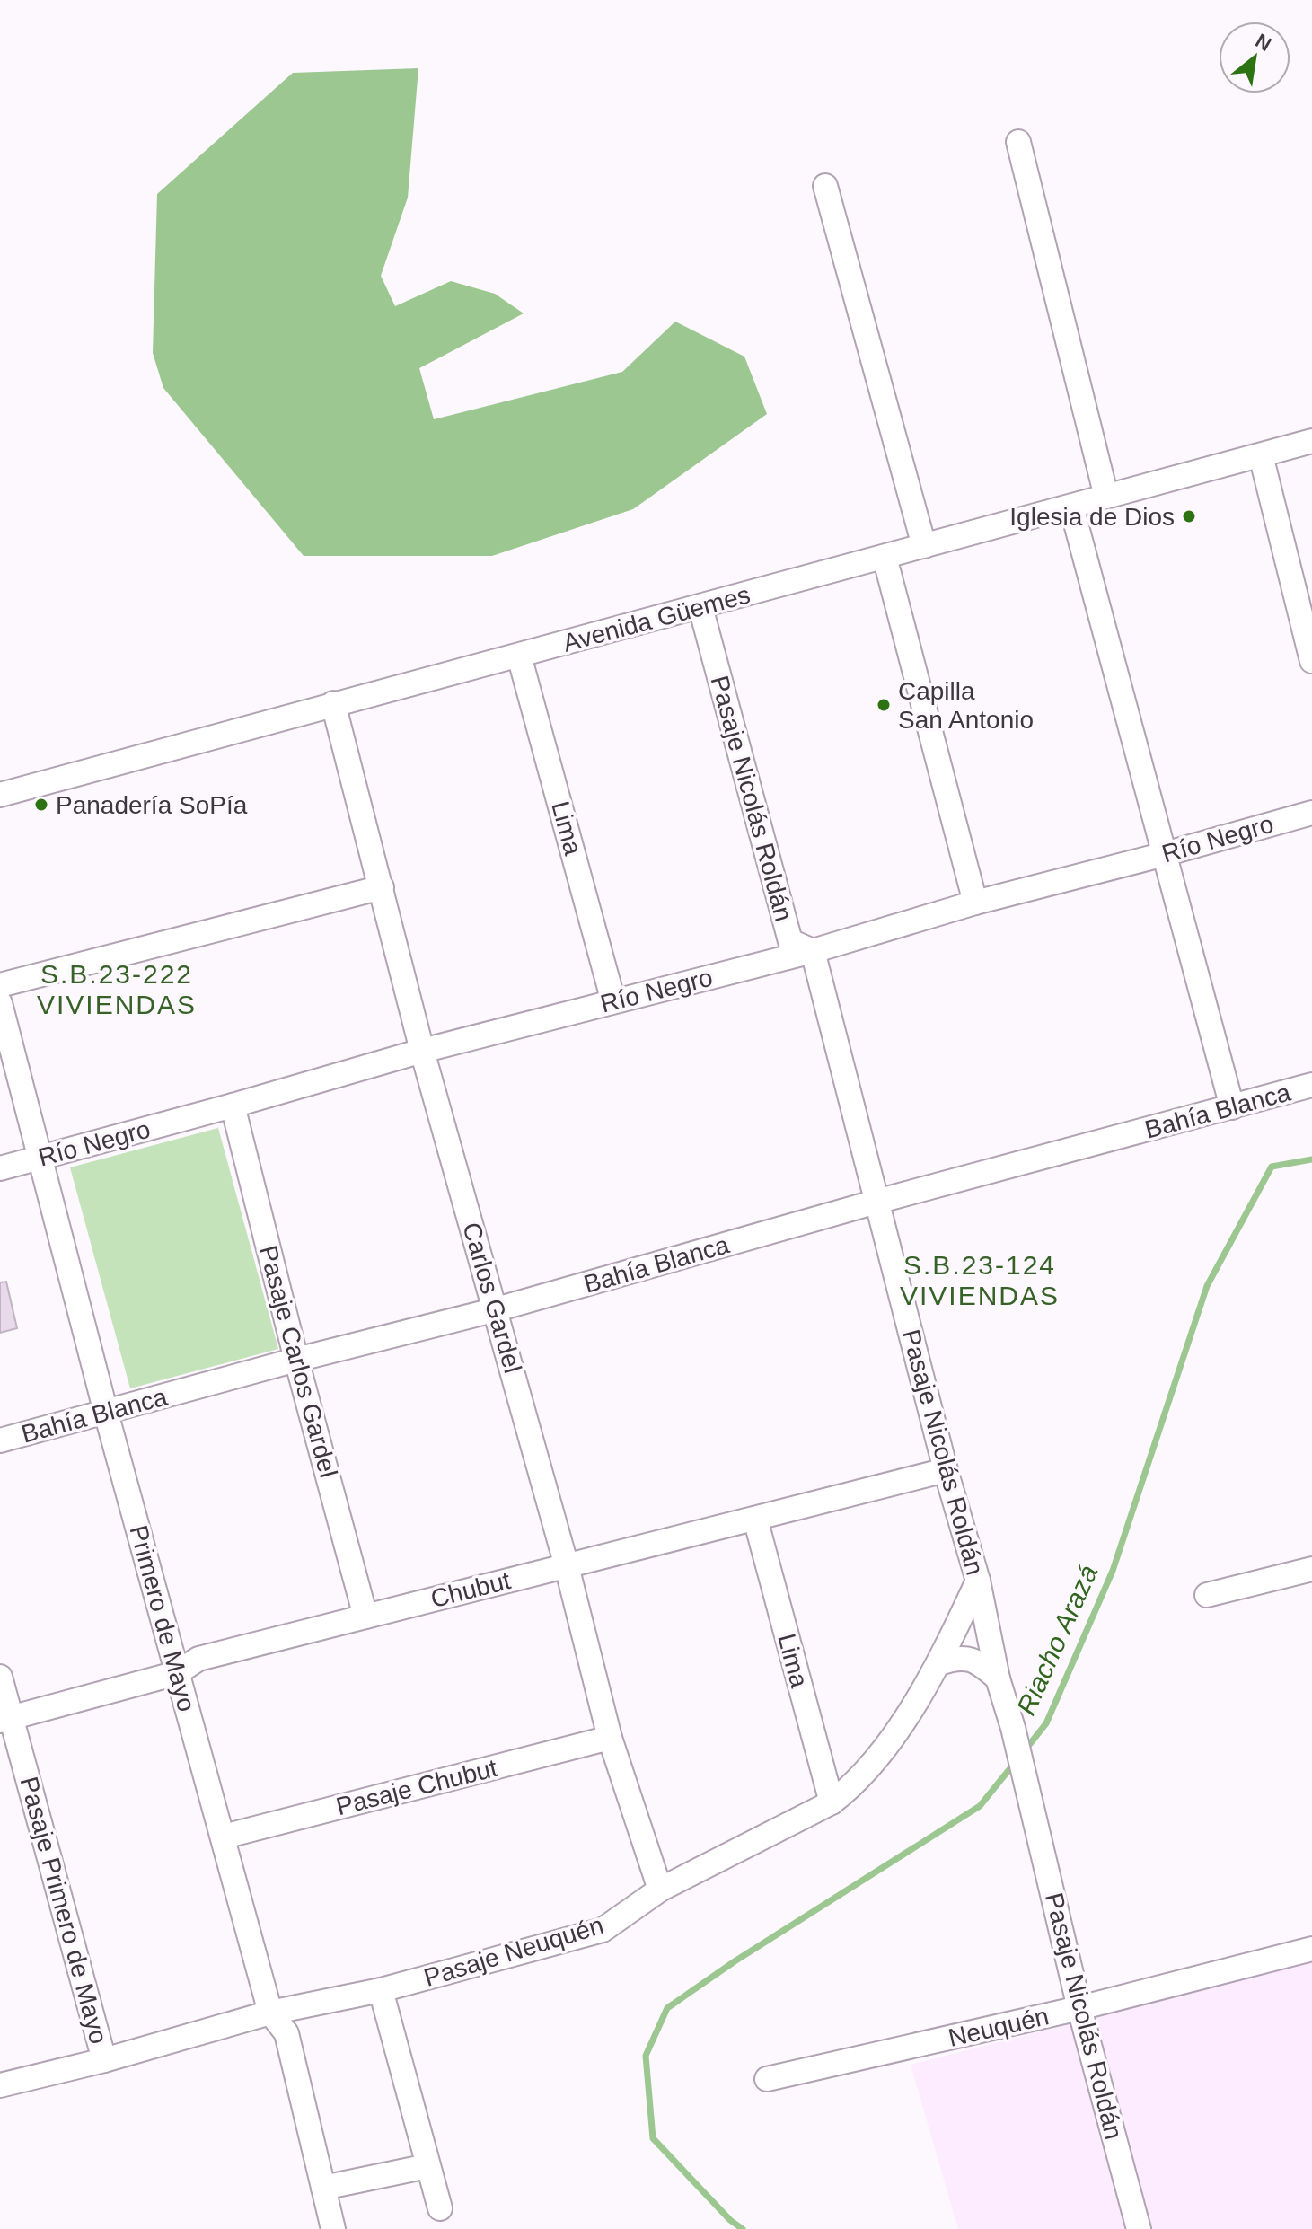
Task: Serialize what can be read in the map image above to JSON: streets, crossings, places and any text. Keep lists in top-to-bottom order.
{
  "streets": {
    "street": [
      "Avenida Güemes",
      "Pasaje Nicolás Roldán",
      "Lima",
      "Río Negro",
      "Bahía Blanca",
      "Carlos Gardel",
      "Pasaje Carlos Gardel",
      "Chubut",
      "Primero de Mayo",
      "Pasaje Chubut",
      "Pasaje Primero de Mayo",
      "Pasaje Neuquén",
      "Neuquén"
    ]
  },
  "crossings": [
    ["Avenida Güemes", "Pasaje Nicolás Roldán"],
    ["Avenida Güemes", "Lima"],
    ["Avenida Güemes", "Carlos Gardel"],
    ["Pasaje Nicolás Roldán", "Río Negro"],
    ["Pasaje Nicolás Roldán", "Bahía Blanca"],
    ["Pasaje Nicolás Roldán", "Chubut"],
    ["Pasaje Nicolás Roldán", "Pasaje Neuquén"],
    ["Pasaje Nicolás Roldán", "Neuquén"],
    ["Lima", "Río Negro"],
    ["Lima", "Chubut"],
    ["Lima", "Pasaje Neuquén"],
    ["Río Negro", "Carlos Gardel"],
    ["Río Negro", "Pasaje Carlos Gardel"],
    ["Río Negro", "Primero de Mayo"],
    ["Bahía Blanca", "Carlos Gardel"],
    ["Bahía Blanca", "Pasaje Carlos Gardel"],
    ["Bahía Blanca", "Primero de Mayo"],
    ["Carlos Gardel", "Chubut"],
    ["Carlos Gardel", "Pasaje Chubut"],
    ["Carlos Gardel", "Pasaje Neuquén"],
    ["Pasaje Carlos Gardel", "Chubut"],
    ["Chubut", "Primero de Mayo"],
    ["Chubut", "Pasaje Primero de Mayo"],
    ["Primero de Mayo", "Pasaje Chubut"],
    ["Primero de Mayo", "Pasaje Neuquén"],
    ["Pasaje Primero de Mayo", "Pasaje Neuquén"]
  ],
  "districts": ["S.B.23-222 VIVIENDAS", "S.B.23-124 VIVIENDAS"],
  "water": ["Riacho Arazá"],
  "places": ["Iglesia de Dios", "Capilla San Antonio", "Panadería SoPía"],
  "north": "top right"
}
